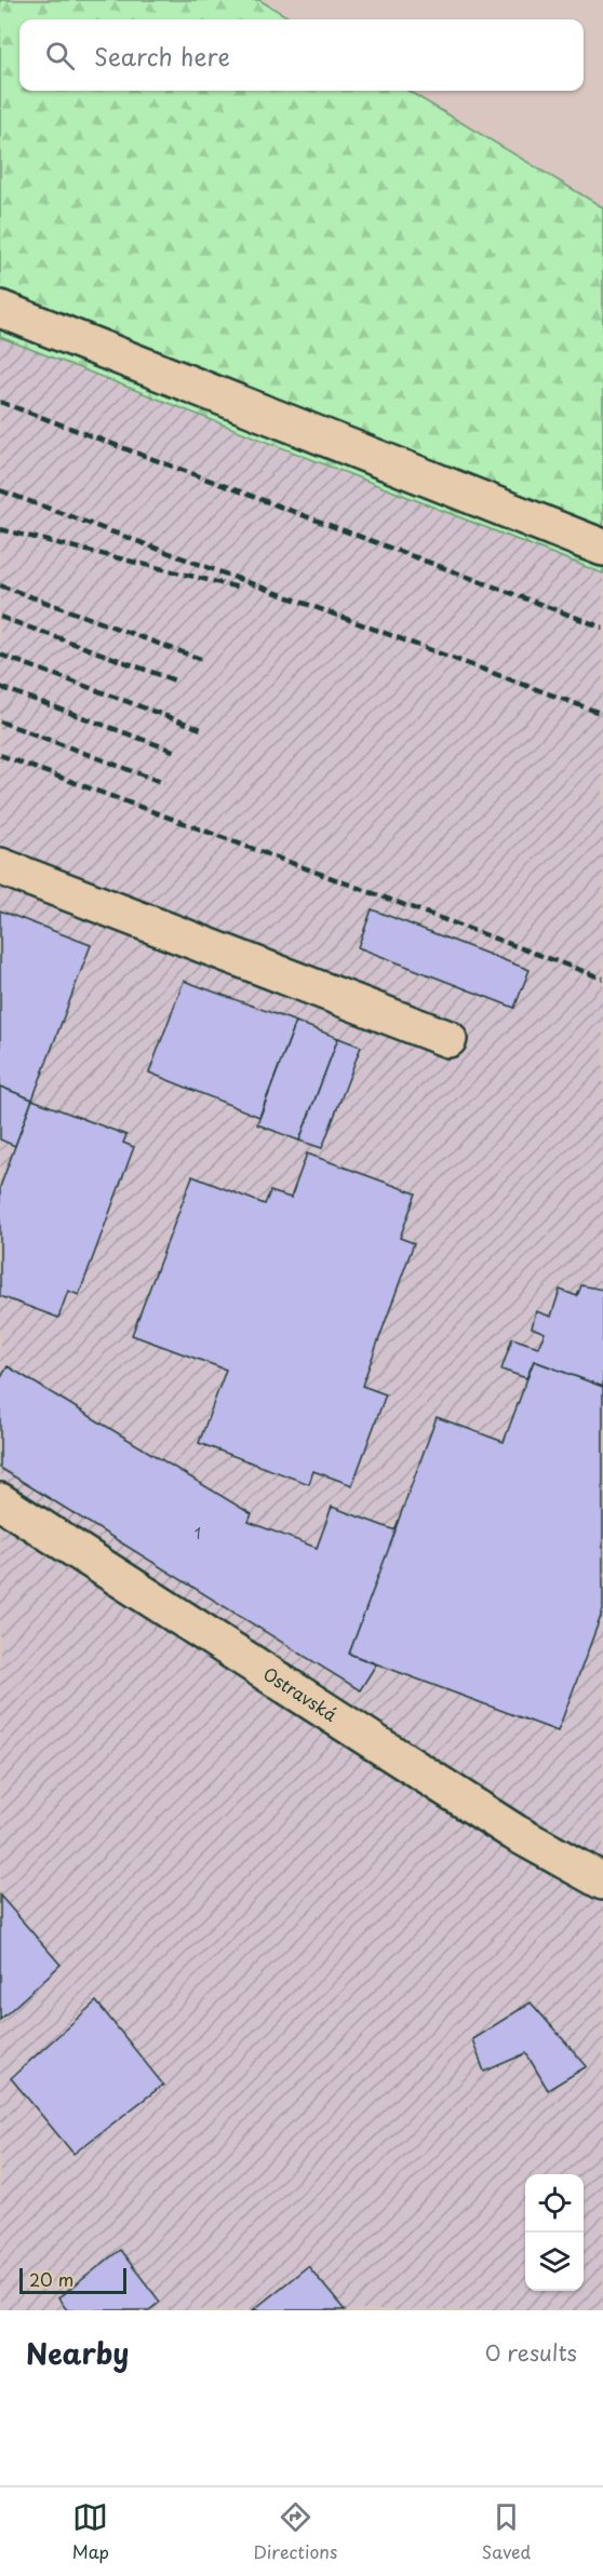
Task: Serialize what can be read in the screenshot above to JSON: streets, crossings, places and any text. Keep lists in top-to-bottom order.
{
  "streets": {
    "street": ["Ostravská"]
  },
  "house_numbers": ["1"],
  "scale_bar": "20 m",
  "page": {
    "search": "Search here",
    "scale": "20 m",
    "heading": ["Nearby", "0 results"],
    "nav": ["Map", "Directions", "Saved"]
  }
}
